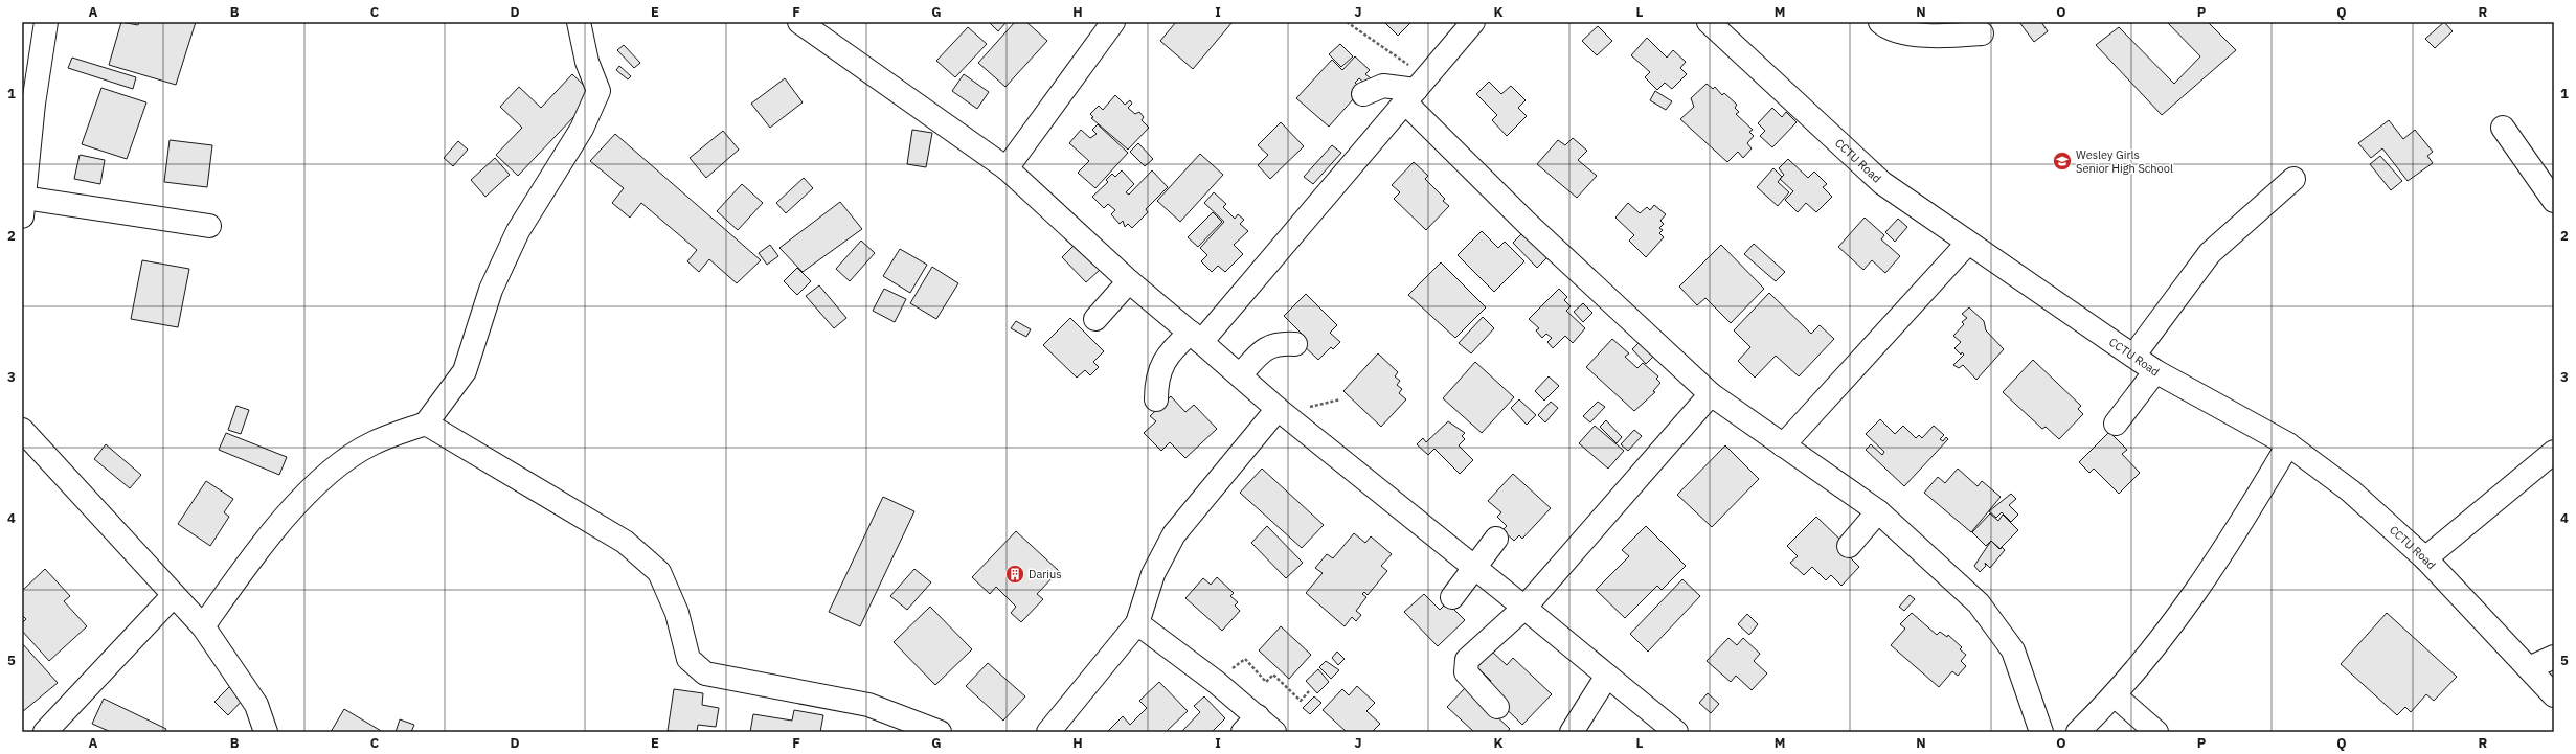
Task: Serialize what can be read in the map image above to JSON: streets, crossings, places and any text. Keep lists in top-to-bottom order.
{
  "streets": {
    "street": ["CCTU Road"]
  },
  "places": {
    "school or university": ["Wesley Girls Senior High School"],
    "building": ["Darius"]
  },
  "grid": {
    "columns": [
      "A",
      "B",
      "C",
      "D",
      "E",
      "F",
      "G",
      "H",
      "I",
      "J",
      "K",
      "L",
      "M",
      "N",
      "O",
      "P",
      "Q",
      "R"
    ],
    "rows": [
      "1",
      "2",
      "3",
      "4",
      "5"
    ]
  }
}
